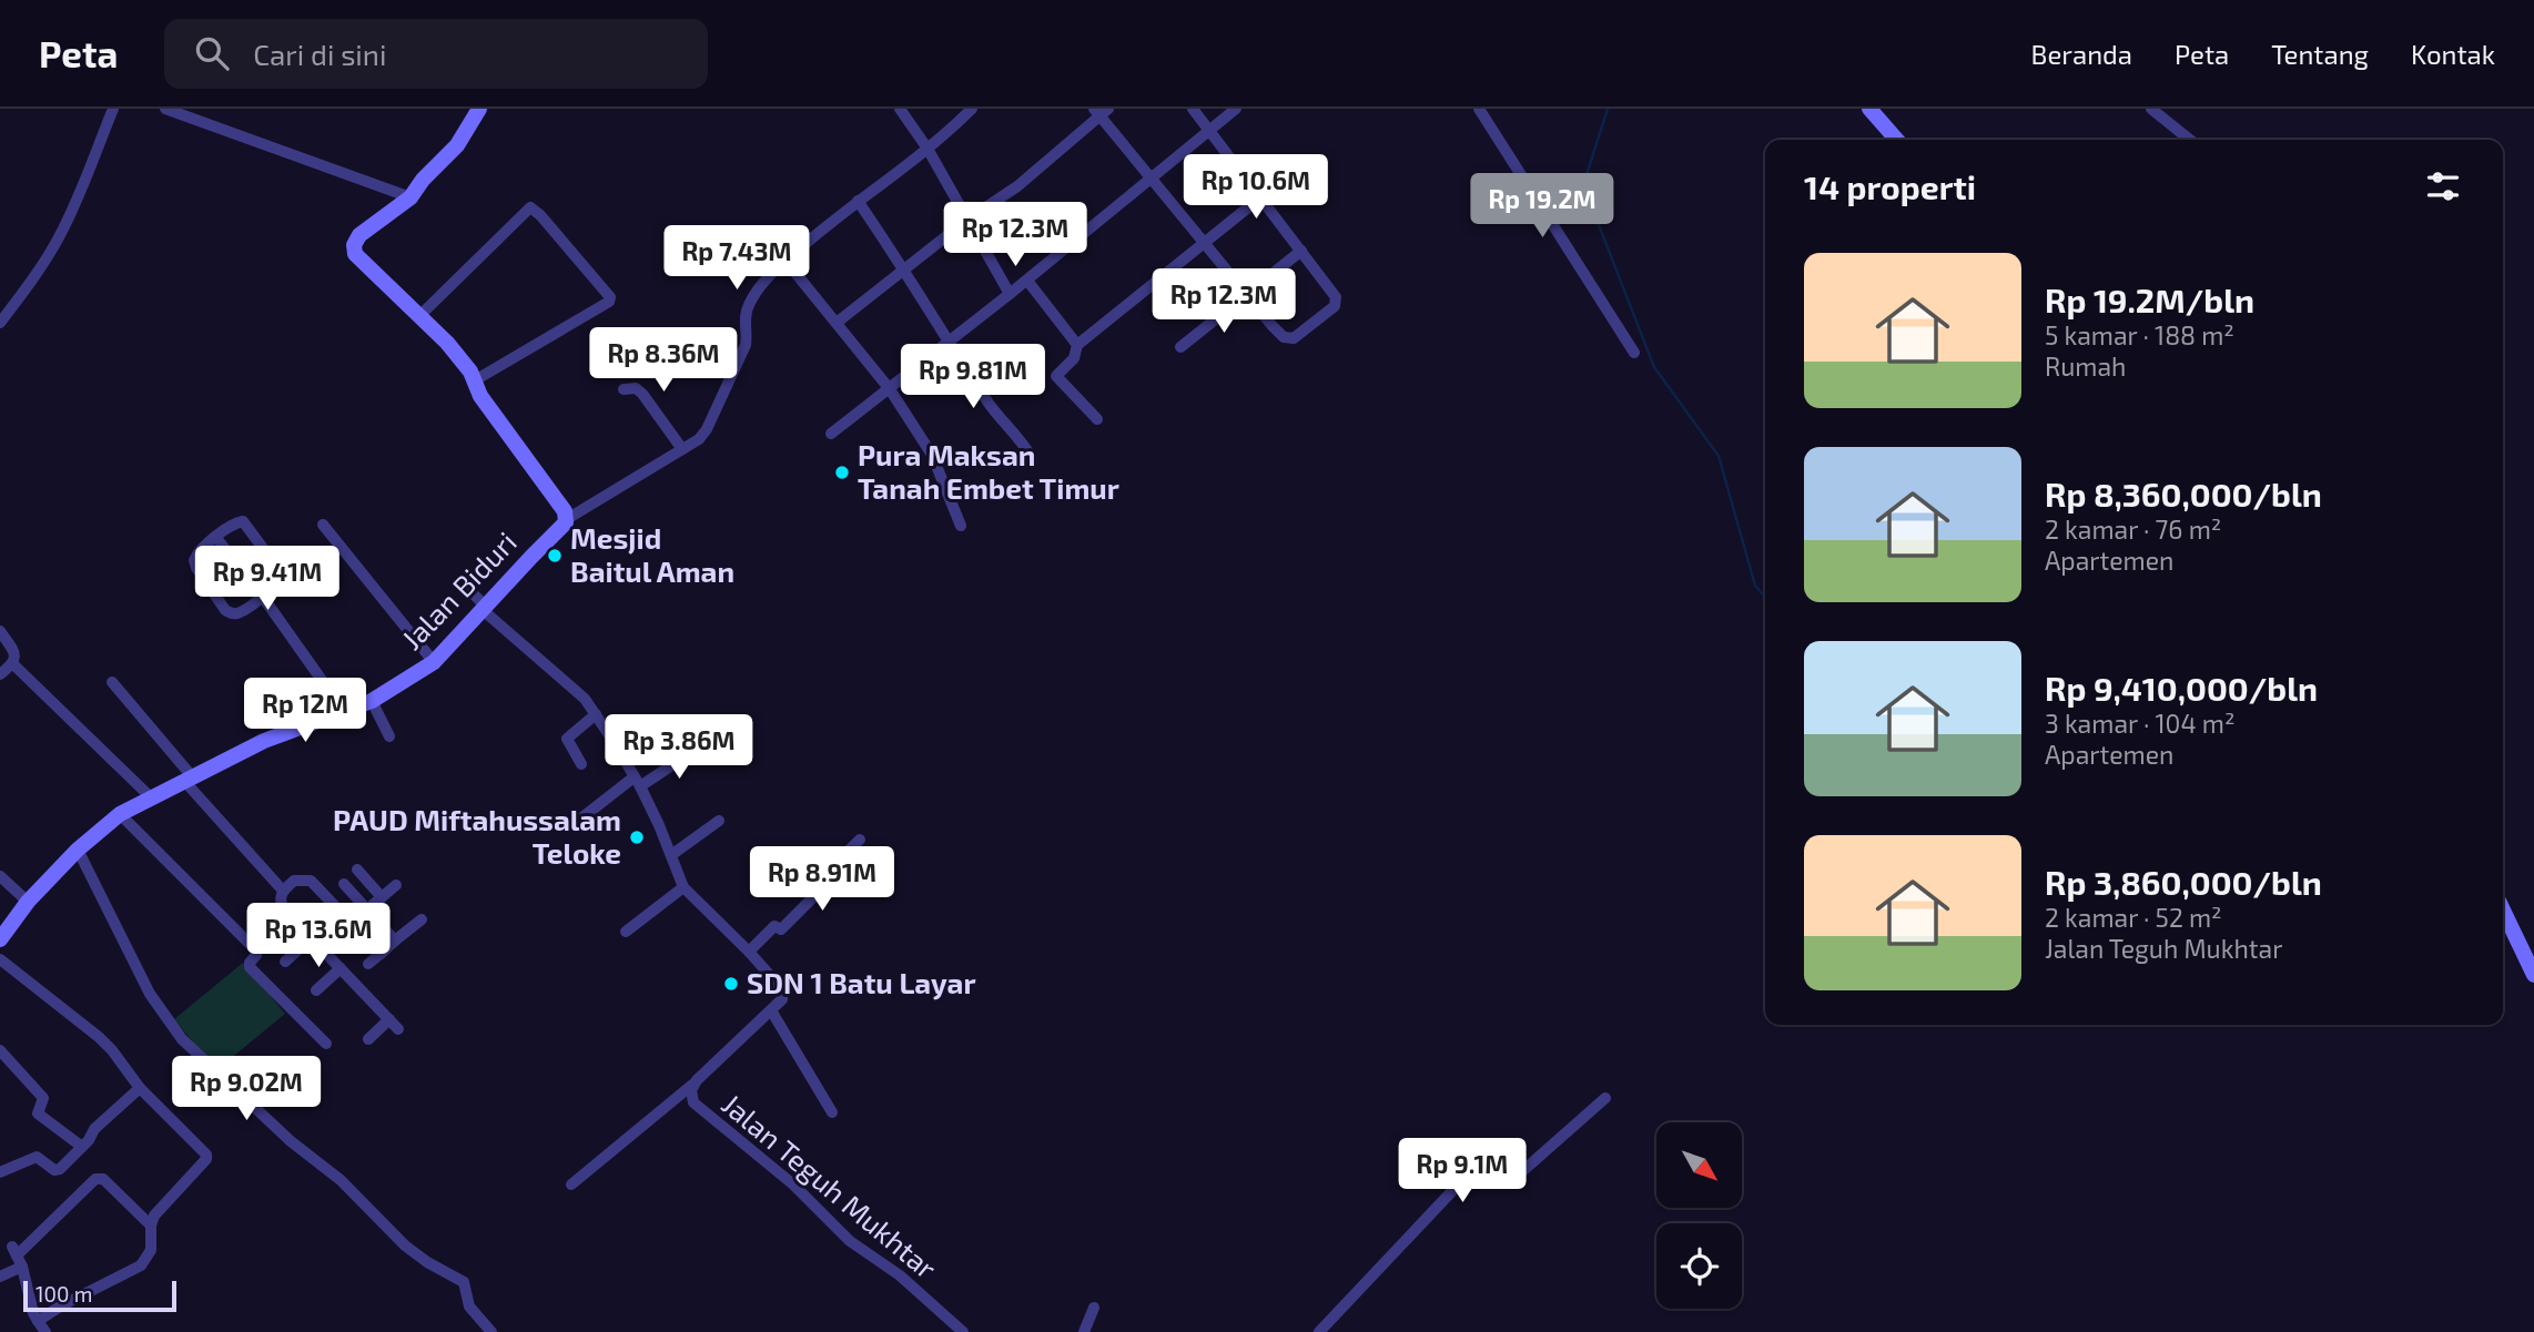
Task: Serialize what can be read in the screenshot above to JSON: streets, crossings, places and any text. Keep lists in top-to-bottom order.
{
  "streets": {
    "street": ["Jalan Biduri", "Jalan Teguh Mukhtar"]
  },
  "places": [
    "Pura Maksan Tanah Embet Timur",
    "Mesjid Baitul Aman",
    "PAUD Miftahussalam Teloke",
    "SDN 1 Batu Layar"
  ],
  "scale_bar": "100 m",
  "north": "bottom right",
  "page": {
    "header": "Peta",
    "search": "Cari di sini",
    "nav": [
      "Beranda",
      "Peta",
      "Tentang",
      "Kontak"
    ],
    "heading": "14 properti",
    "price": [
      "Rp 10.6M",
      "Rp 19.2M",
      "Rp 12.3M",
      "Rp 7.43M",
      "Rp 12.3M",
      "Rp 8.36M",
      "Rp 9.81M",
      "Rp 9.41M",
      "Rp 12M",
      "Rp 3.86M",
      "Rp 8.91M",
      "Rp 13.6M",
      "Rp 9.02M",
      "Rp 9.1M"
    ],
    "list": [
      {
        "name": "Rp 19.2M/bln",
        "note": "5 kamar · 188 m² · Rumah"
      },
      {
        "name": "Rp 8,360,000/bln",
        "note": "2 kamar · 76 m² · Apartemen"
      },
      {
        "name": "Rp 9,410,000/bln",
        "note": "3 kamar · 104 m² · Apartemen"
      },
      {
        "name": "Rp 3,860,000/bln",
        "note": "2 kamar · 52 m² · Jalan Teguh Mukhtar"
      }
    ],
    "scale": "100 m"
  }
}
